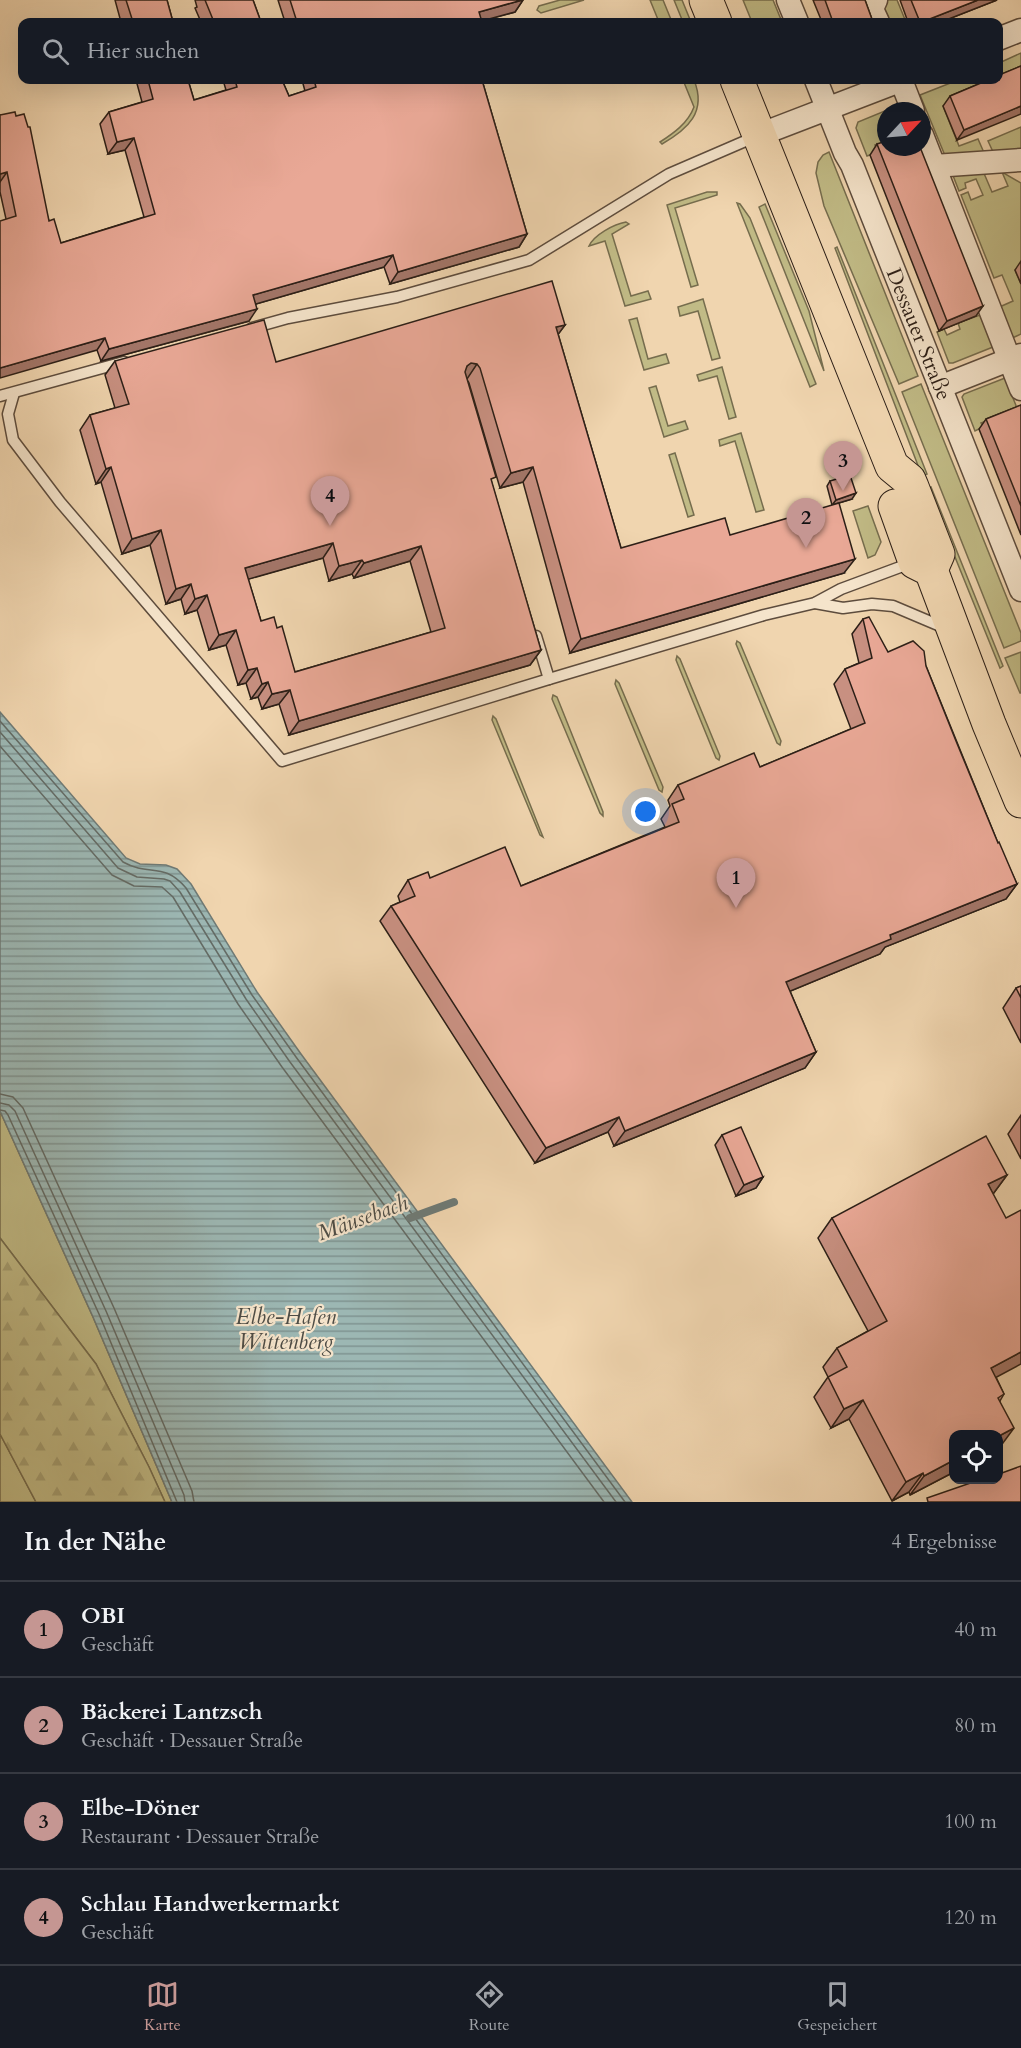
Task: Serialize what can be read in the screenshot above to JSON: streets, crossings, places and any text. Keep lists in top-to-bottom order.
{
  "streets": {
    "street": ["Dessauer Straße"]
  },
  "water": ["Mäusebach", "Elbe-Hafen Wittenberg"],
  "north": "top right",
  "page": {
    "search": "Hier suchen",
    "pins": [
      "3",
      "4",
      "2",
      "1"
    ],
    "heading": ["In der Nähe", "4 Ergebnisse"],
    "list": [
      {
        "mark": "1",
        "name": "OBI",
        "note": "Geschäft",
        "value": "40 m"
      },
      {
        "mark": "2",
        "name": "Bäckerei Lantzsch",
        "note": "Geschäft · Dessauer Straße",
        "value": "80 m"
      },
      {
        "mark": "3",
        "name": "Elbe-Döner",
        "note": "Restaurant · Dessauer Straße",
        "value": "100 m"
      },
      {
        "mark": "4",
        "name": "Schlau Handwerkermarkt",
        "note": "Geschäft",
        "value": "120 m"
      }
    ],
    "nav": ["Karte", "Route", "Gespeichert"]
  }
}
